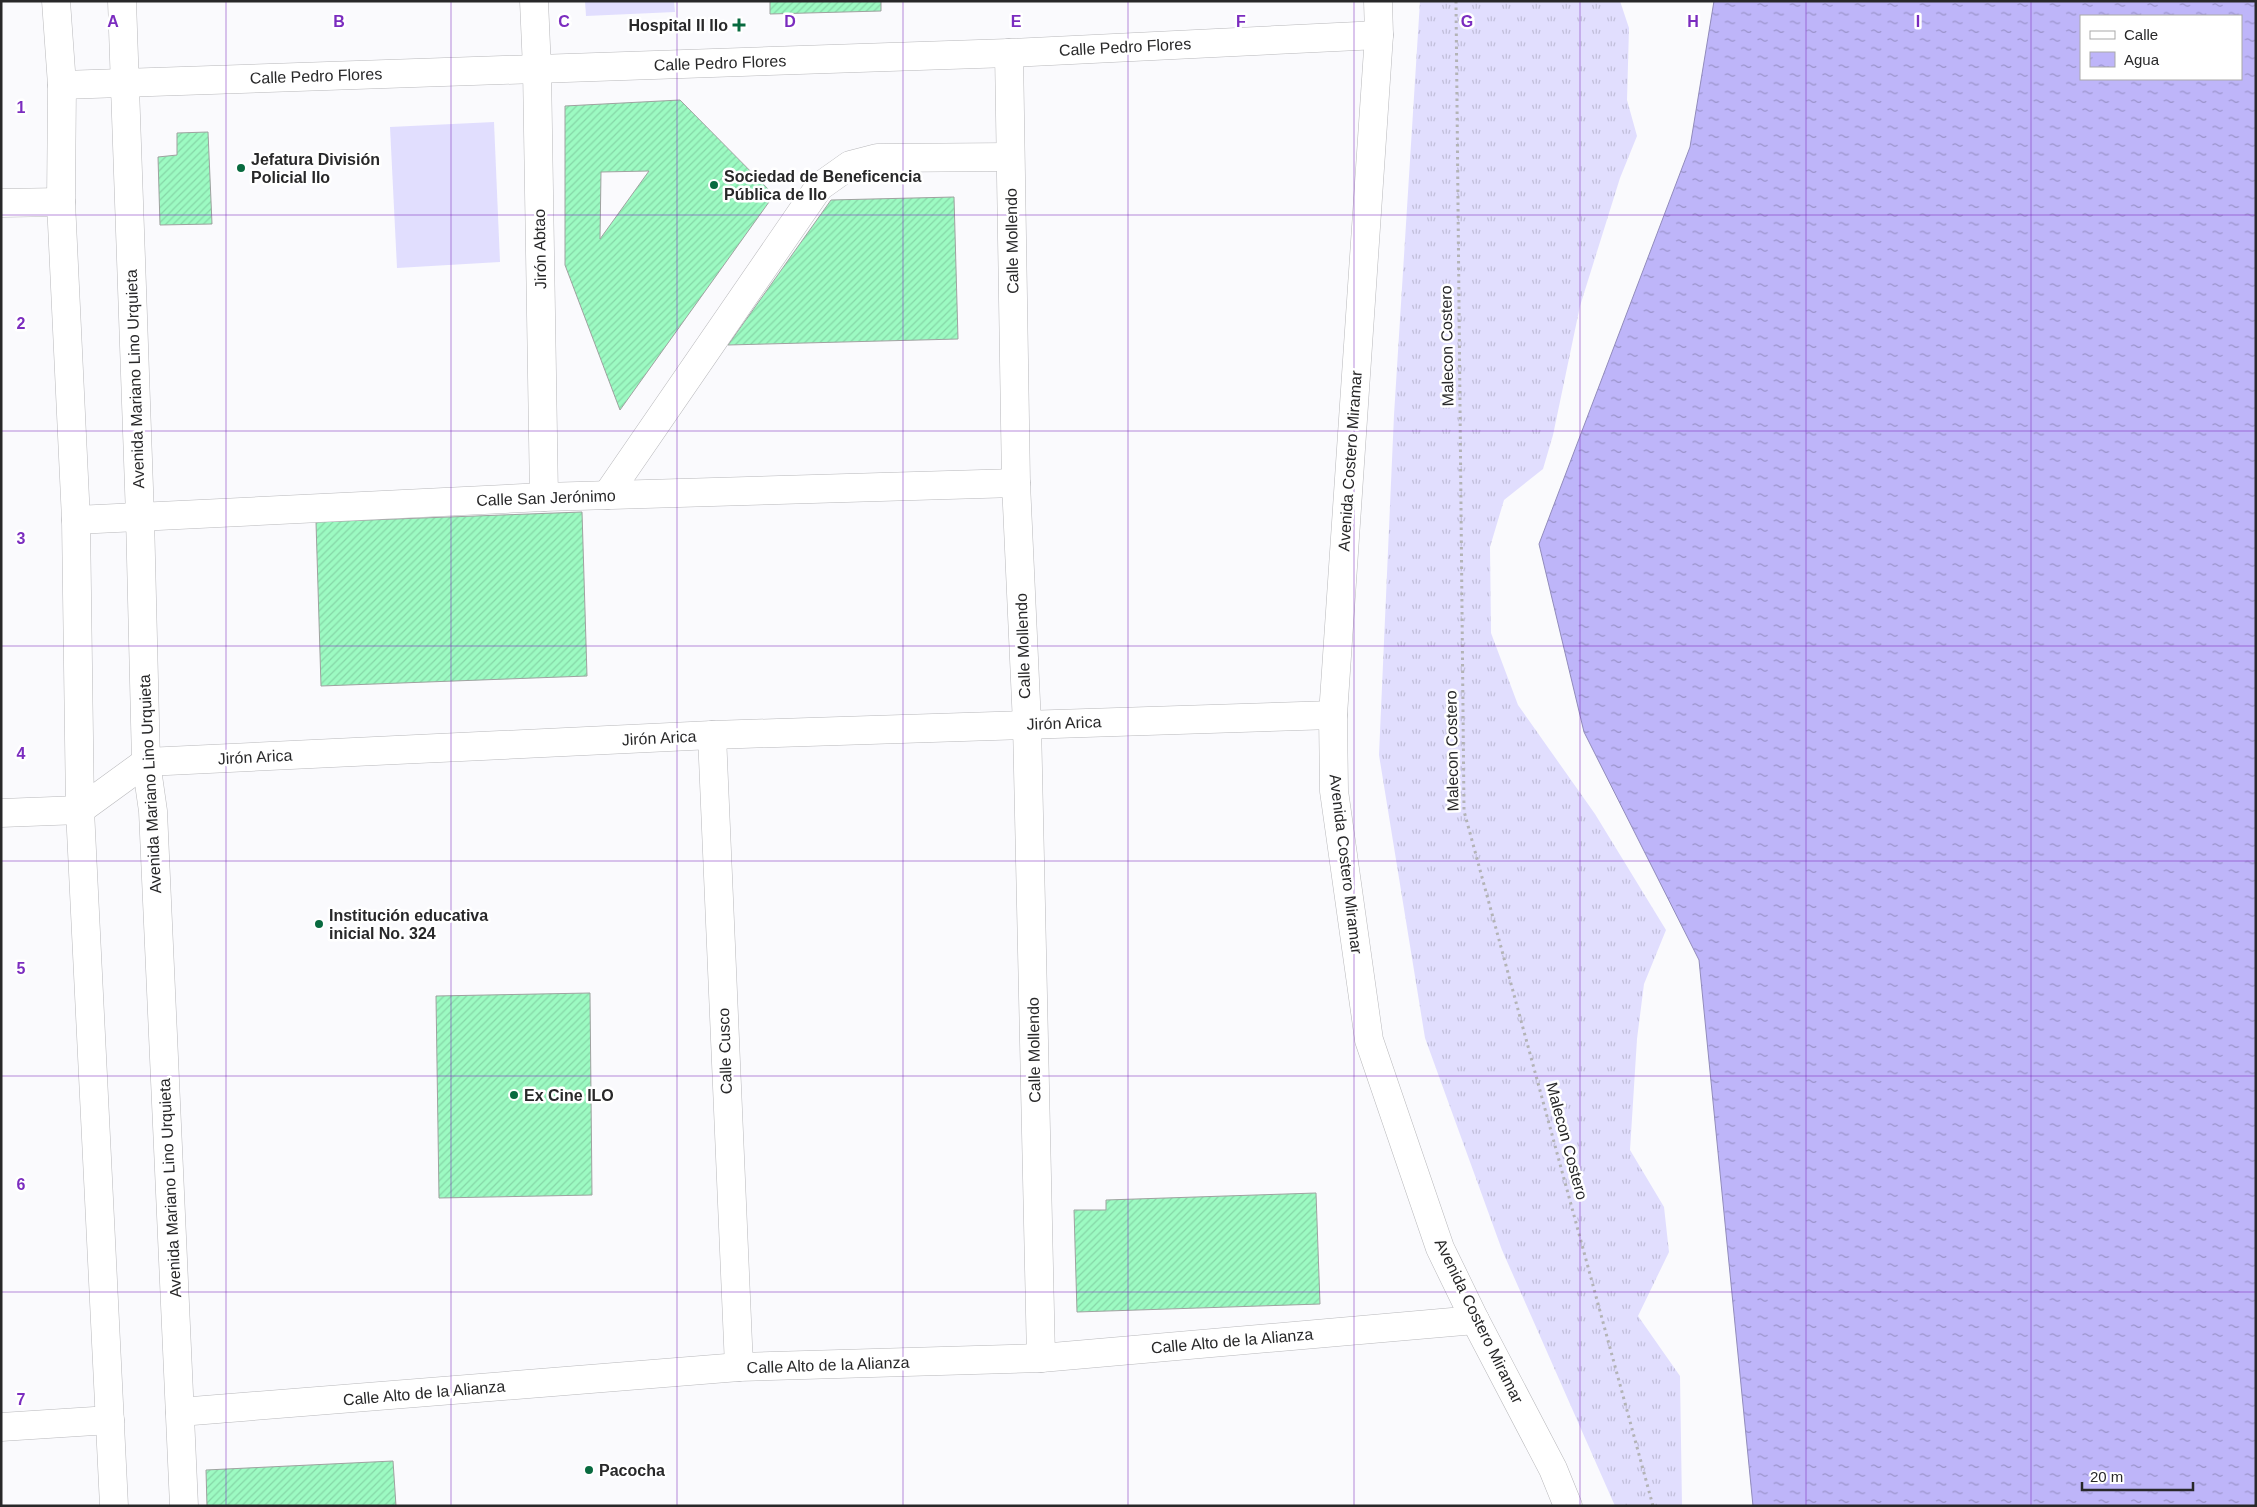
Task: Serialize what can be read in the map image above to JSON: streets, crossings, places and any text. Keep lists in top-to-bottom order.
{
  "streets": {
    "street": [
      "Calle Pedro Flores",
      "Calle Mollendo",
      "Jirón Abtao",
      "Avenida Mariano Lino Urquieta",
      "Avenida Costero Miramar",
      "Calle San Jerónimo",
      "Jirón Arica",
      "Calle Cusco",
      "Calle Alto de la Alianza"
    ],
    "path": ["Malecon Costero"]
  },
  "crossings": [
    ["Calle Pedro Flores", "Calle Mollendo"],
    ["Calle Pedro Flores", "Jirón Abtao"],
    ["Calle Pedro Flores", "Avenida Mariano Lino Urquieta"],
    ["Calle Pedro Flores", "Avenida Costero Miramar"],
    ["Calle Mollendo", "Calle San Jerónimo"],
    ["Calle Mollendo", "Jirón Arica"],
    ["Calle Mollendo", "Calle Alto de la Alianza"],
    ["Jirón Abtao", "Calle San Jerónimo"],
    ["Avenida Mariano Lino Urquieta", "Calle San Jerónimo"],
    ["Avenida Mariano Lino Urquieta", "Jirón Arica"],
    ["Avenida Mariano Lino Urquieta", "Calle Alto de la Alianza"],
    ["Avenida Costero Miramar", "Jirón Arica"],
    ["Avenida Costero Miramar", "Calle Alto de la Alianza"],
    ["Jirón Arica", "Calle Cusco"],
    ["Calle Cusco", "Calle Alto de la Alianza"]
  ],
  "places": {
    "health": ["Hospital II Ilo"],
    "other": [
      "Jefatura División Policial Ilo",
      "Sociedad de Beneficencia Pública de Ilo",
      "Institución educativa inicial No. 324",
      "Ex Cine ILO",
      "Pacocha"
    ]
  },
  "legend": ["Calle", "Agua"],
  "scale_bar": "20 m",
  "grid": {
    "columns": [
      "A",
      "B",
      "C",
      "D",
      "E",
      "F",
      "G",
      "H",
      "I"
    ],
    "rows": [
      "1",
      "2",
      "3",
      "4",
      "5",
      "6",
      "7"
    ]
  }
}
